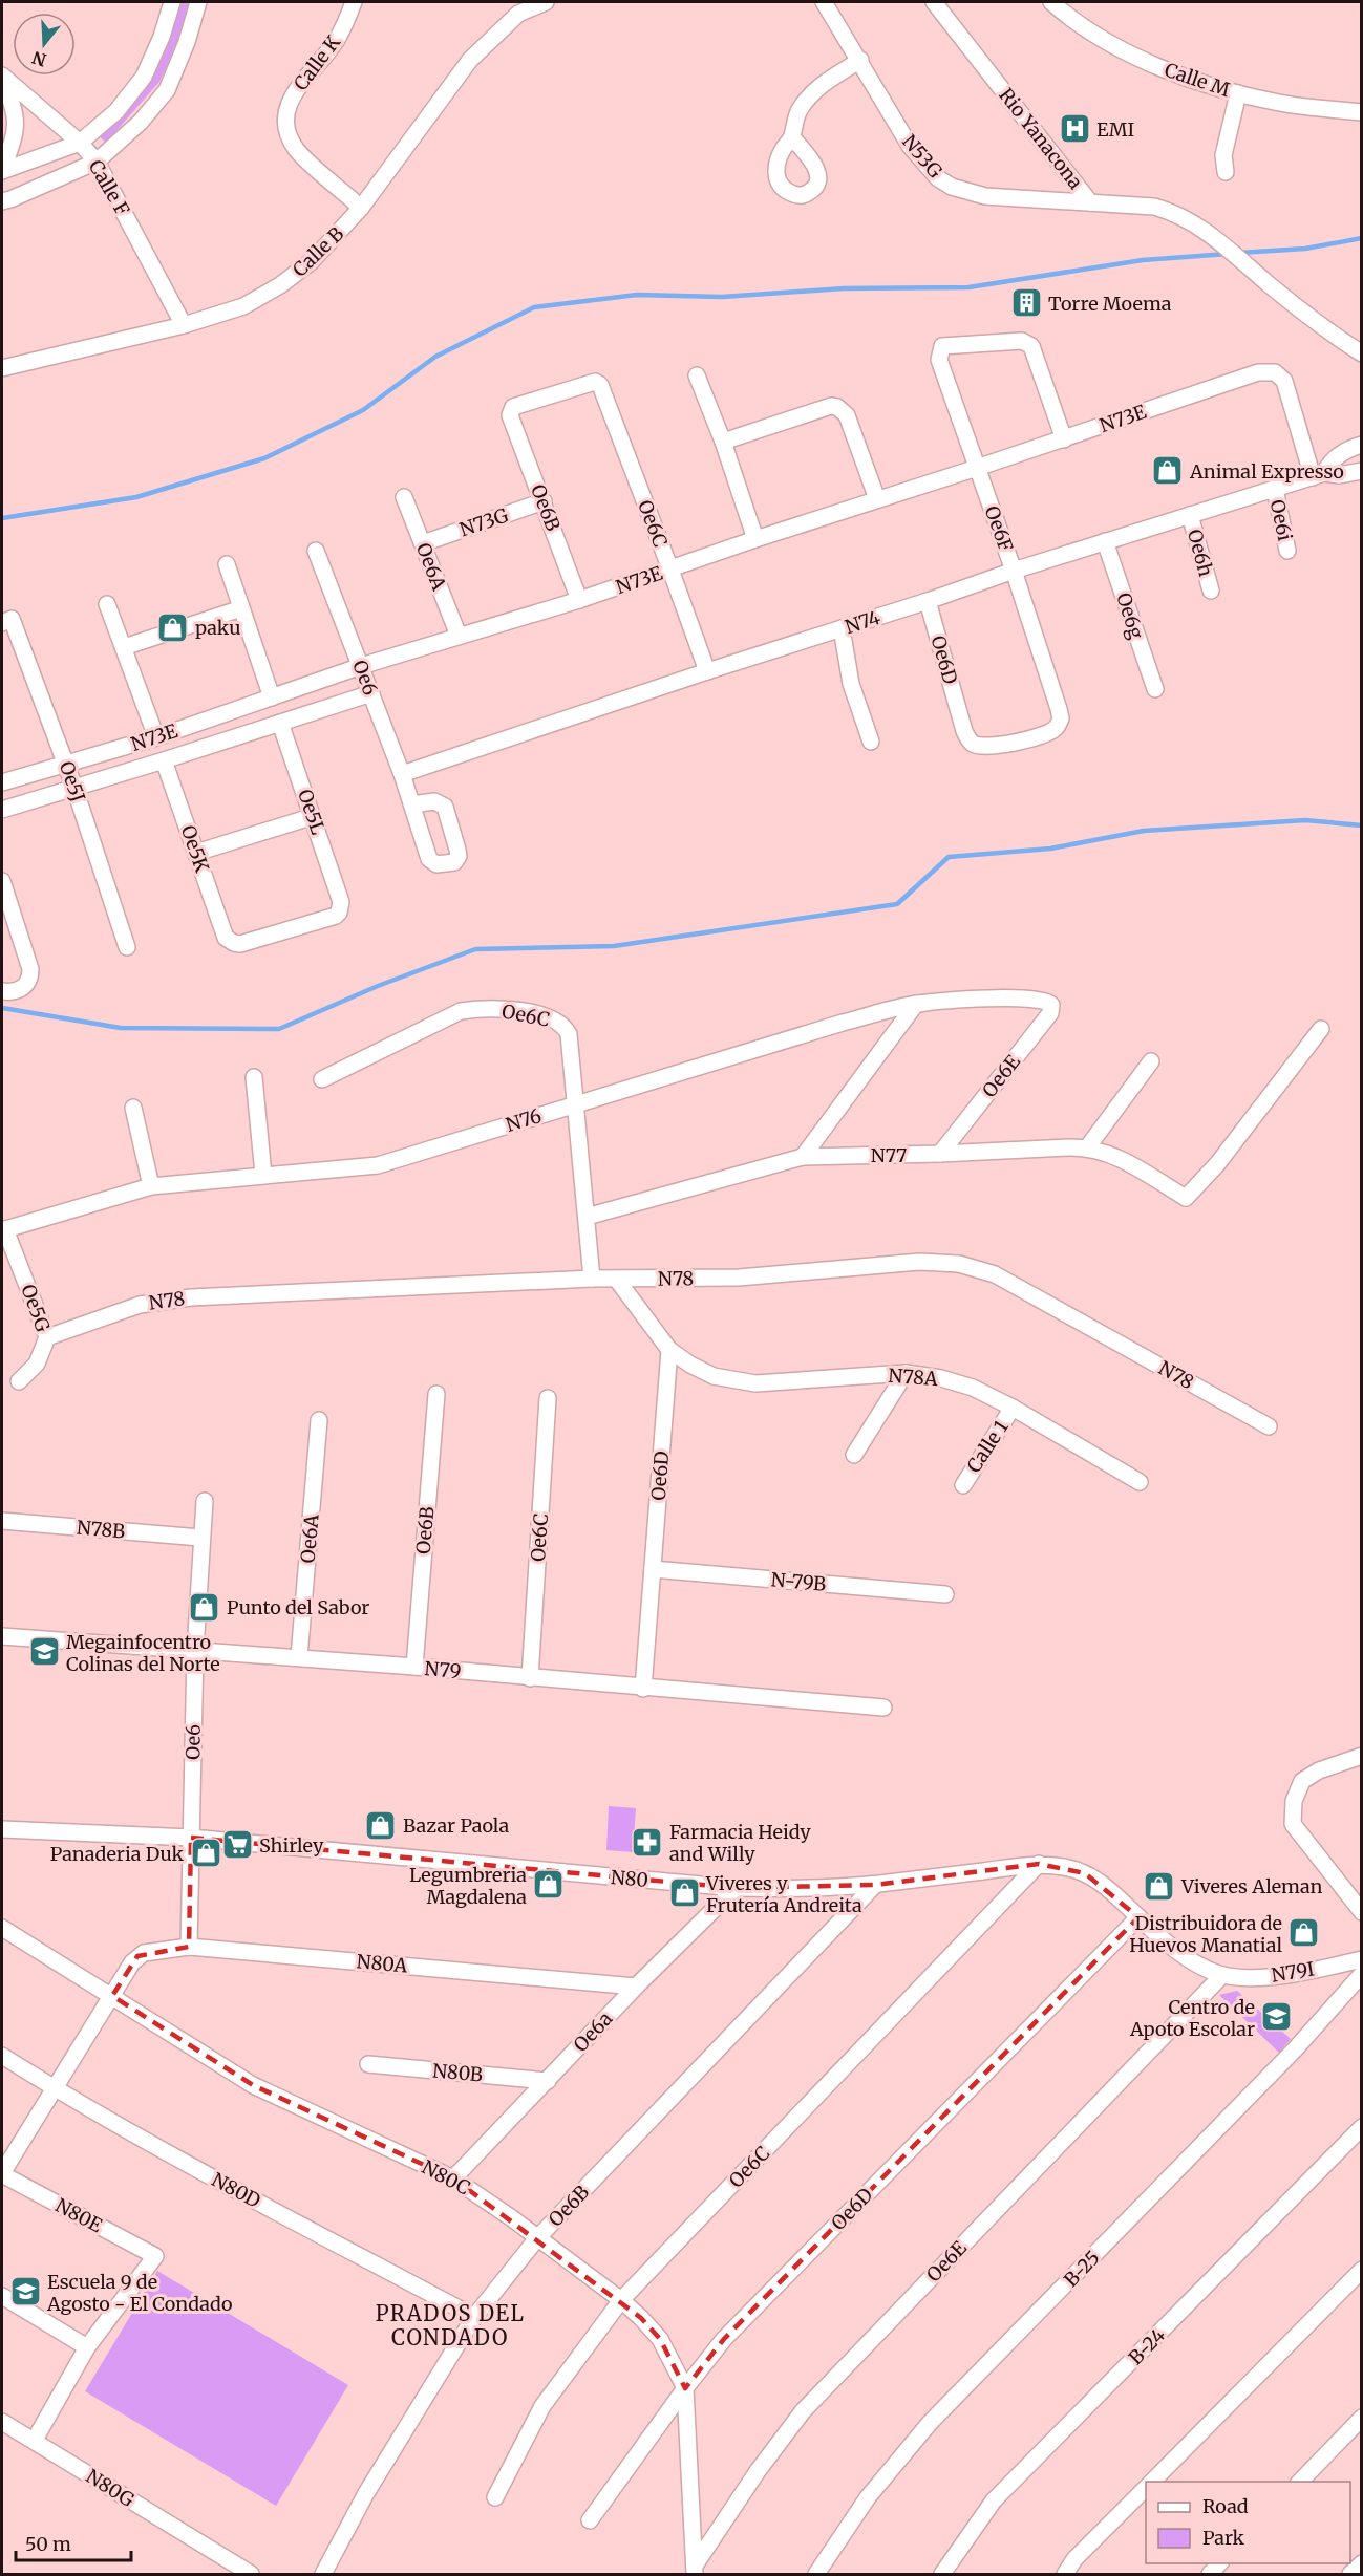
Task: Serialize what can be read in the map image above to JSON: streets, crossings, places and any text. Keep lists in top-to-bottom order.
{
  "streets": {
    "street": [
      "Calle K",
      "Calle M",
      "Rio Yanacona",
      "N53G",
      "Calle F",
      "Calle B",
      "N73E",
      "Oe6B",
      "Oe6i",
      "N73G",
      "Oe6C",
      "Oe6F",
      "Oe6h",
      "Oe6A",
      "Oe6g",
      "N74",
      "Oe6D",
      "Oe6",
      "Oe5J",
      "Oe5L",
      "Oe5K",
      "Oe6E",
      "N76",
      "N77",
      "N78",
      "Oe5G",
      "N78A",
      "Calle 1",
      "N78B",
      "N-79B",
      "N79",
      "N80",
      "N80A",
      "N79I",
      "Oe6a",
      "N80B",
      "N80C",
      "N80D",
      "N80E",
      "B-25",
      "B-24",
      "N80G"
    ]
  },
  "crossings": [
    ["Calle K", "Calle B"],
    ["Rio Yanacona", "N53G"],
    ["Calle F", "Calle B"],
    ["N73E", "Oe6B"],
    ["N73E", "Oe6C"],
    ["N73E", "Oe6F"],
    ["N73E", "Oe6A"],
    ["N73E", "N74"],
    ["N73E", "Oe6"],
    ["N73E", "Oe5J"],
    ["N73E", "Oe5L"],
    ["N73E", "Oe5K"],
    ["Oe6B", "N73G"],
    ["Oe6B", "Oe6C"],
    ["Oe6B", "N79"],
    ["Oe6B", "N80"],
    ["Oe6B", "N80C"],
    ["Oe6B", "N80D"],
    ["Oe6i", "N74"],
    ["N73G", "Oe6A"],
    ["Oe6C", "N74"],
    ["Oe6C", "N76"],
    ["Oe6C", "N77"],
    ["Oe6C", "N78"],
    ["Oe6C", "N79"],
    ["Oe6C", "N80"],
    ["Oe6C", "N80C"],
    ["Oe6F", "N74"],
    ["Oe6F", "Oe6D"],
    ["Oe6h", "N74"],
    ["Oe6A", "N79"],
    ["Oe6g", "N74"],
    ["N74", "Oe6D"],
    ["N74", "Oe6"],
    ["Oe6D", "N78A"],
    ["Oe6D", "N-79B"],
    ["Oe6D", "N79"],
    ["Oe6D", "N80"],
    ["Oe6D", "N80C"],
    ["Oe6", "N78B"],
    ["Oe6", "N79"],
    ["Oe6", "N80"],
    ["Oe6", "N80A"],
    ["Oe5L", "Oe5K"],
    ["Oe6E", "N76"],
    ["Oe6E", "N77"],
    ["Oe6E", "N80"],
    ["Oe6E", "N79I"],
    ["Oe6E", "N80C"],
    ["N76", "Oe5G"],
    ["N78", "Oe5G"],
    ["N78A", "Calle 1"],
    ["N80", "N79I"],
    ["N80", "Oe6a"],
    ["N80A", "Oe6a"],
    ["N80A", "N80C"],
    ["Oe6a", "N80B"],
    ["Oe6a", "N80C"]
  ],
  "districts": ["PRADOS DEL CONDADO"],
  "places": {
    "hospital": ["EMI"],
    "building": ["Torre Moema"],
    "shop": [
      "Animal Expresso",
      "paku",
      "Punto del Sabor",
      "Bazar Paola",
      "Panaderia Duk",
      "Legumbreria Magdalena",
      "Viveres Aleman",
      "Viveres y Frutería Andreita",
      "Distribuidora de Huevos Manatial"
    ],
    "school or university": ["Megainfocentro Colinas del Norte", "Centro de Apoto Escolar", "Escuela 9 de Agosto - El Condado"],
    "pharmacy": ["Farmacia Heidy and Willy"],
    "supermarket": ["Shirley"]
  },
  "legend": ["Road", "Park"],
  "scale_bar": "50 m",
  "north": "bottom"
}
